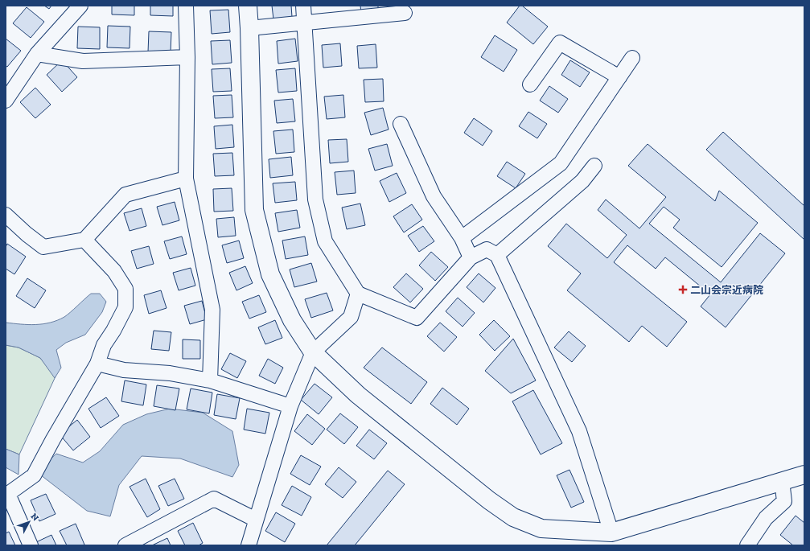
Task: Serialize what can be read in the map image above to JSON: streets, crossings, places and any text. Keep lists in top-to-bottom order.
{
  "places": {
    "health": ["二山会宗近病院"]
  },
  "north": "top right"
}
